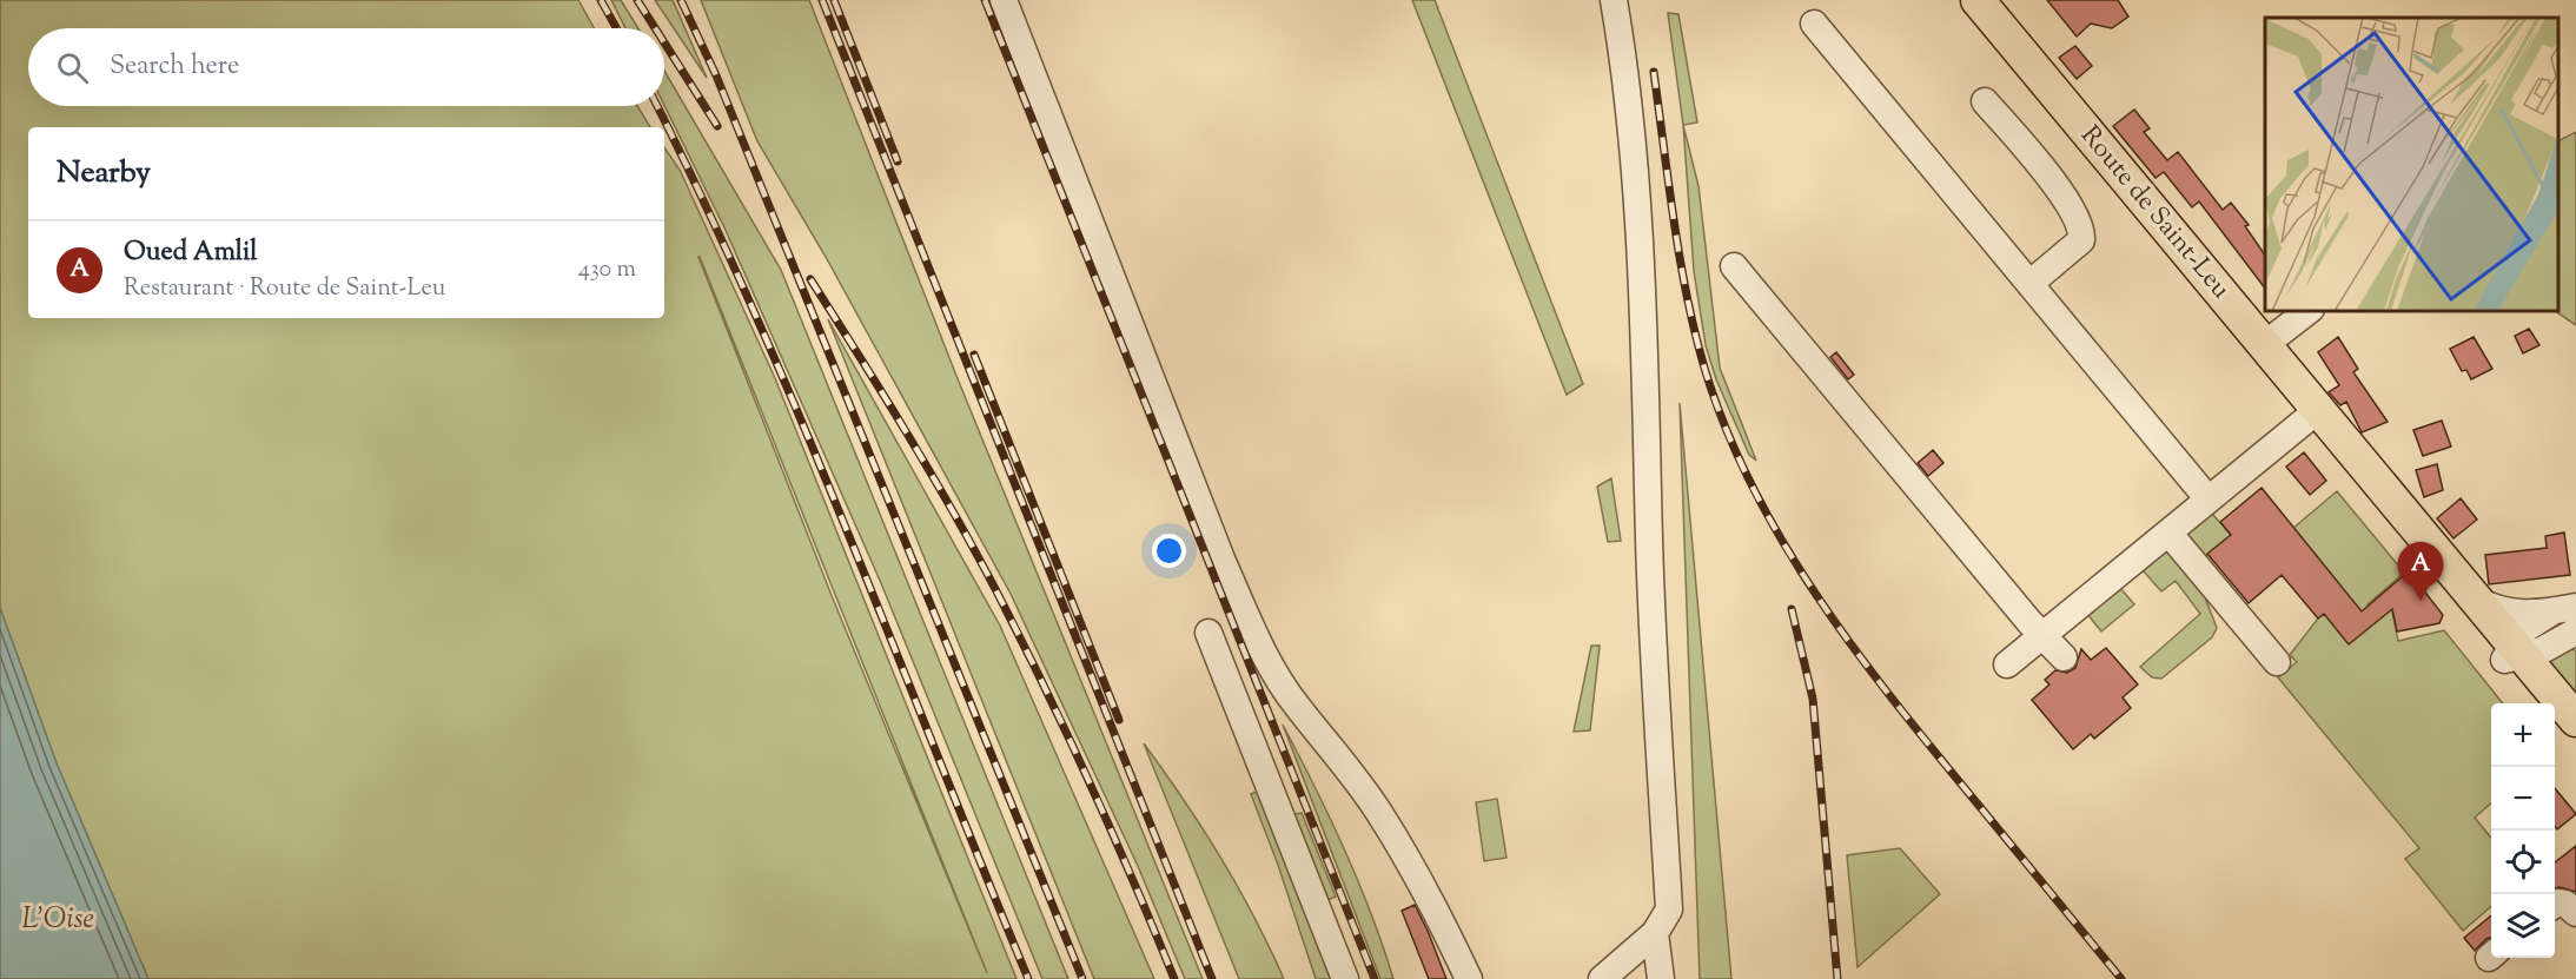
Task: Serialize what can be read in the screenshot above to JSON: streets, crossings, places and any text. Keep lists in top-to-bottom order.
{
  "streets": {
    "main road": ["Route de Saint-Leu"]
  },
  "water": ["L’Oise"],
  "page": {
    "search": "Search here",
    "heading": "Nearby",
    "list": [
      {
        "mark": "A",
        "name": "Oued Amlil",
        "note": "Restaurant · Route de Saint-Leu",
        "value": "430 m"
      }
    ],
    "pins": "A",
    "map_buttons": ["+", "−"]
  }
}
